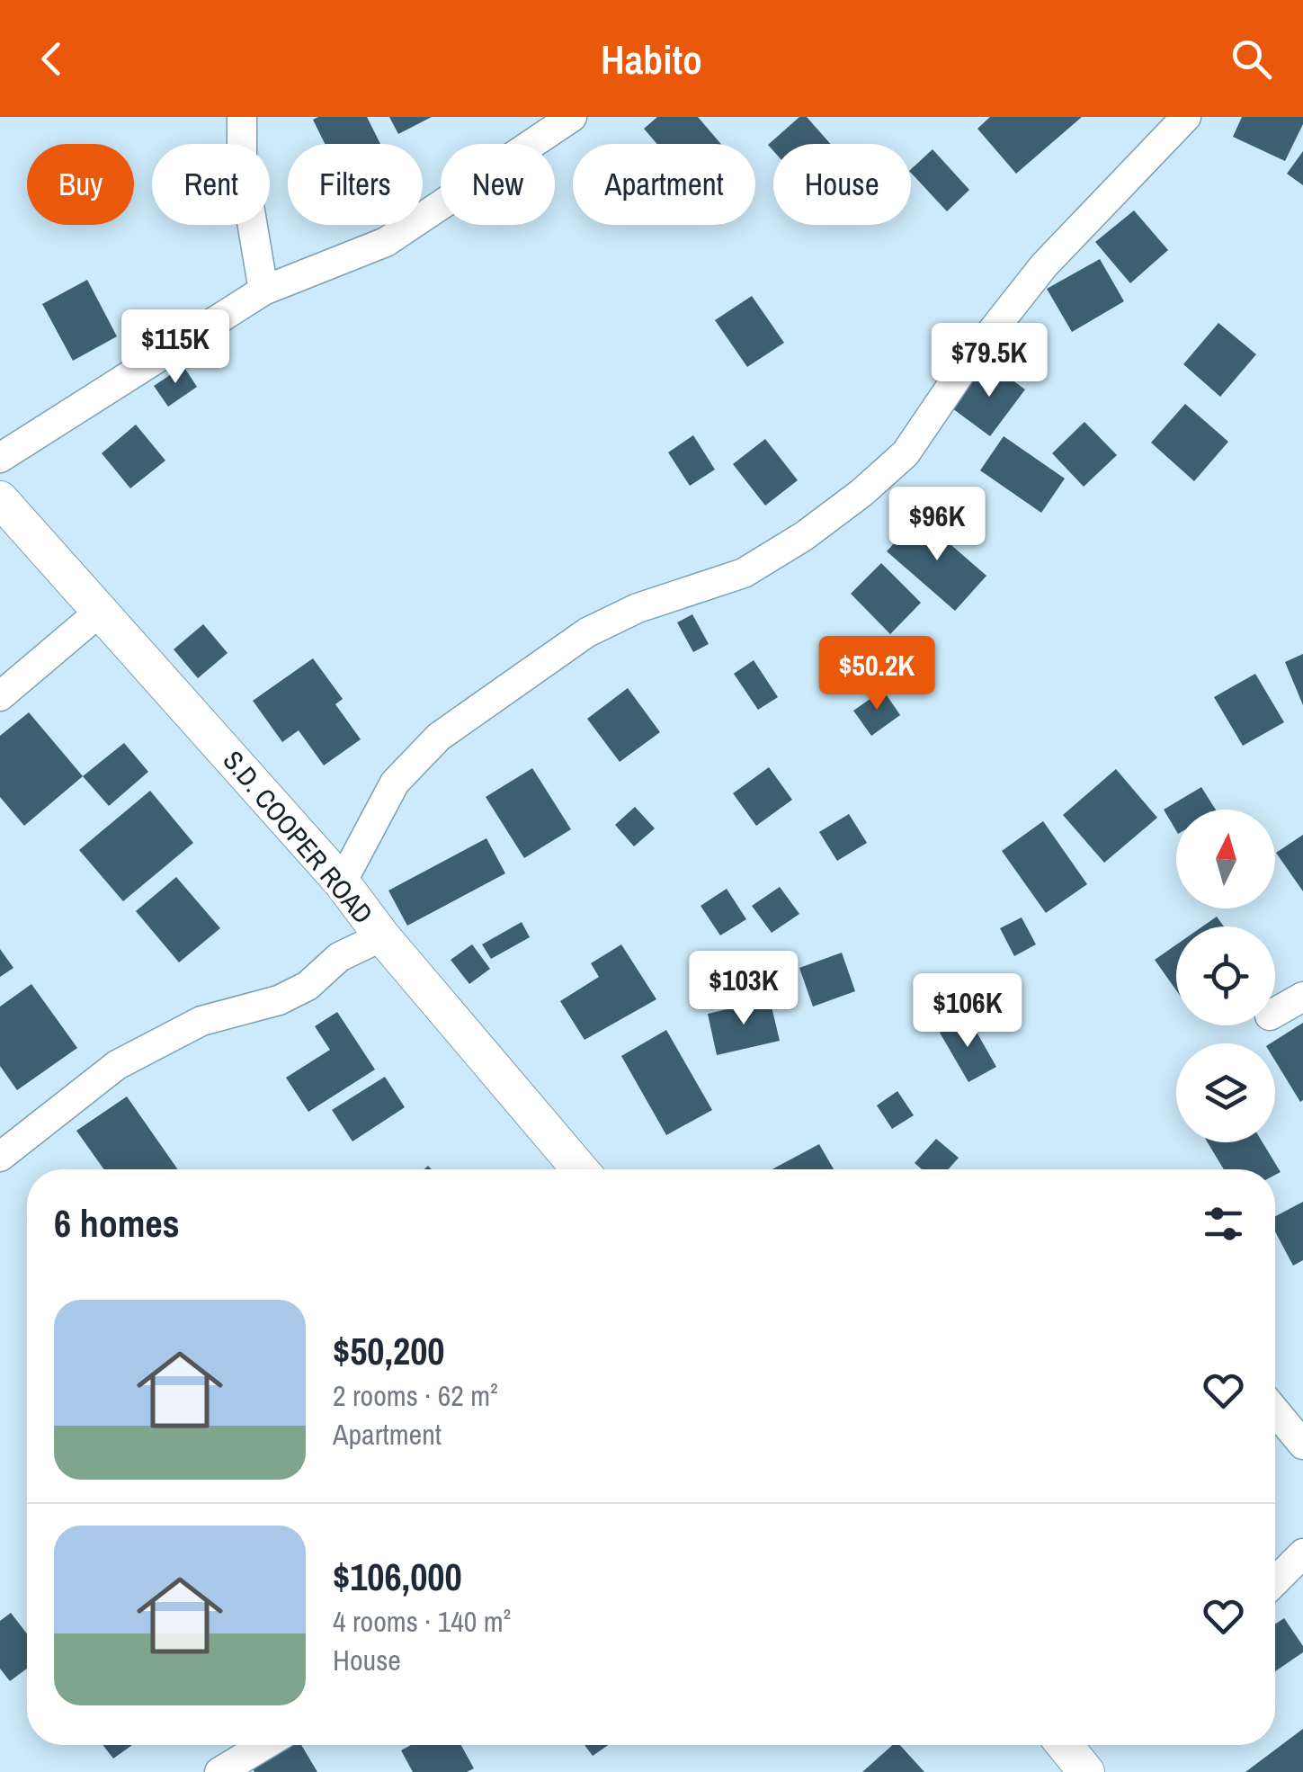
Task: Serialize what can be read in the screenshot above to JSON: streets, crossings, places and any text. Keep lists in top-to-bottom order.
{
  "streets": {
    "street": ["S.D. COOPER ROAD"]
  },
  "north": "top",
  "page": {
    "header": "Habito",
    "chip": [
      "Buy",
      "Rent",
      "Filters",
      "New",
      "Apartment",
      "House"
    ],
    "price": [
      "$115K",
      "$79.5K",
      "$96K",
      "$50.2K",
      "$103K",
      "$106K"
    ],
    "heading": "6 homes",
    "list": [
      {
        "name": "$50,200",
        "note": "2 rooms · 62 m² · Apartment"
      },
      {
        "name": "$106,000",
        "note": "4 rooms · 140 m² · House"
      }
    ]
  }
}
